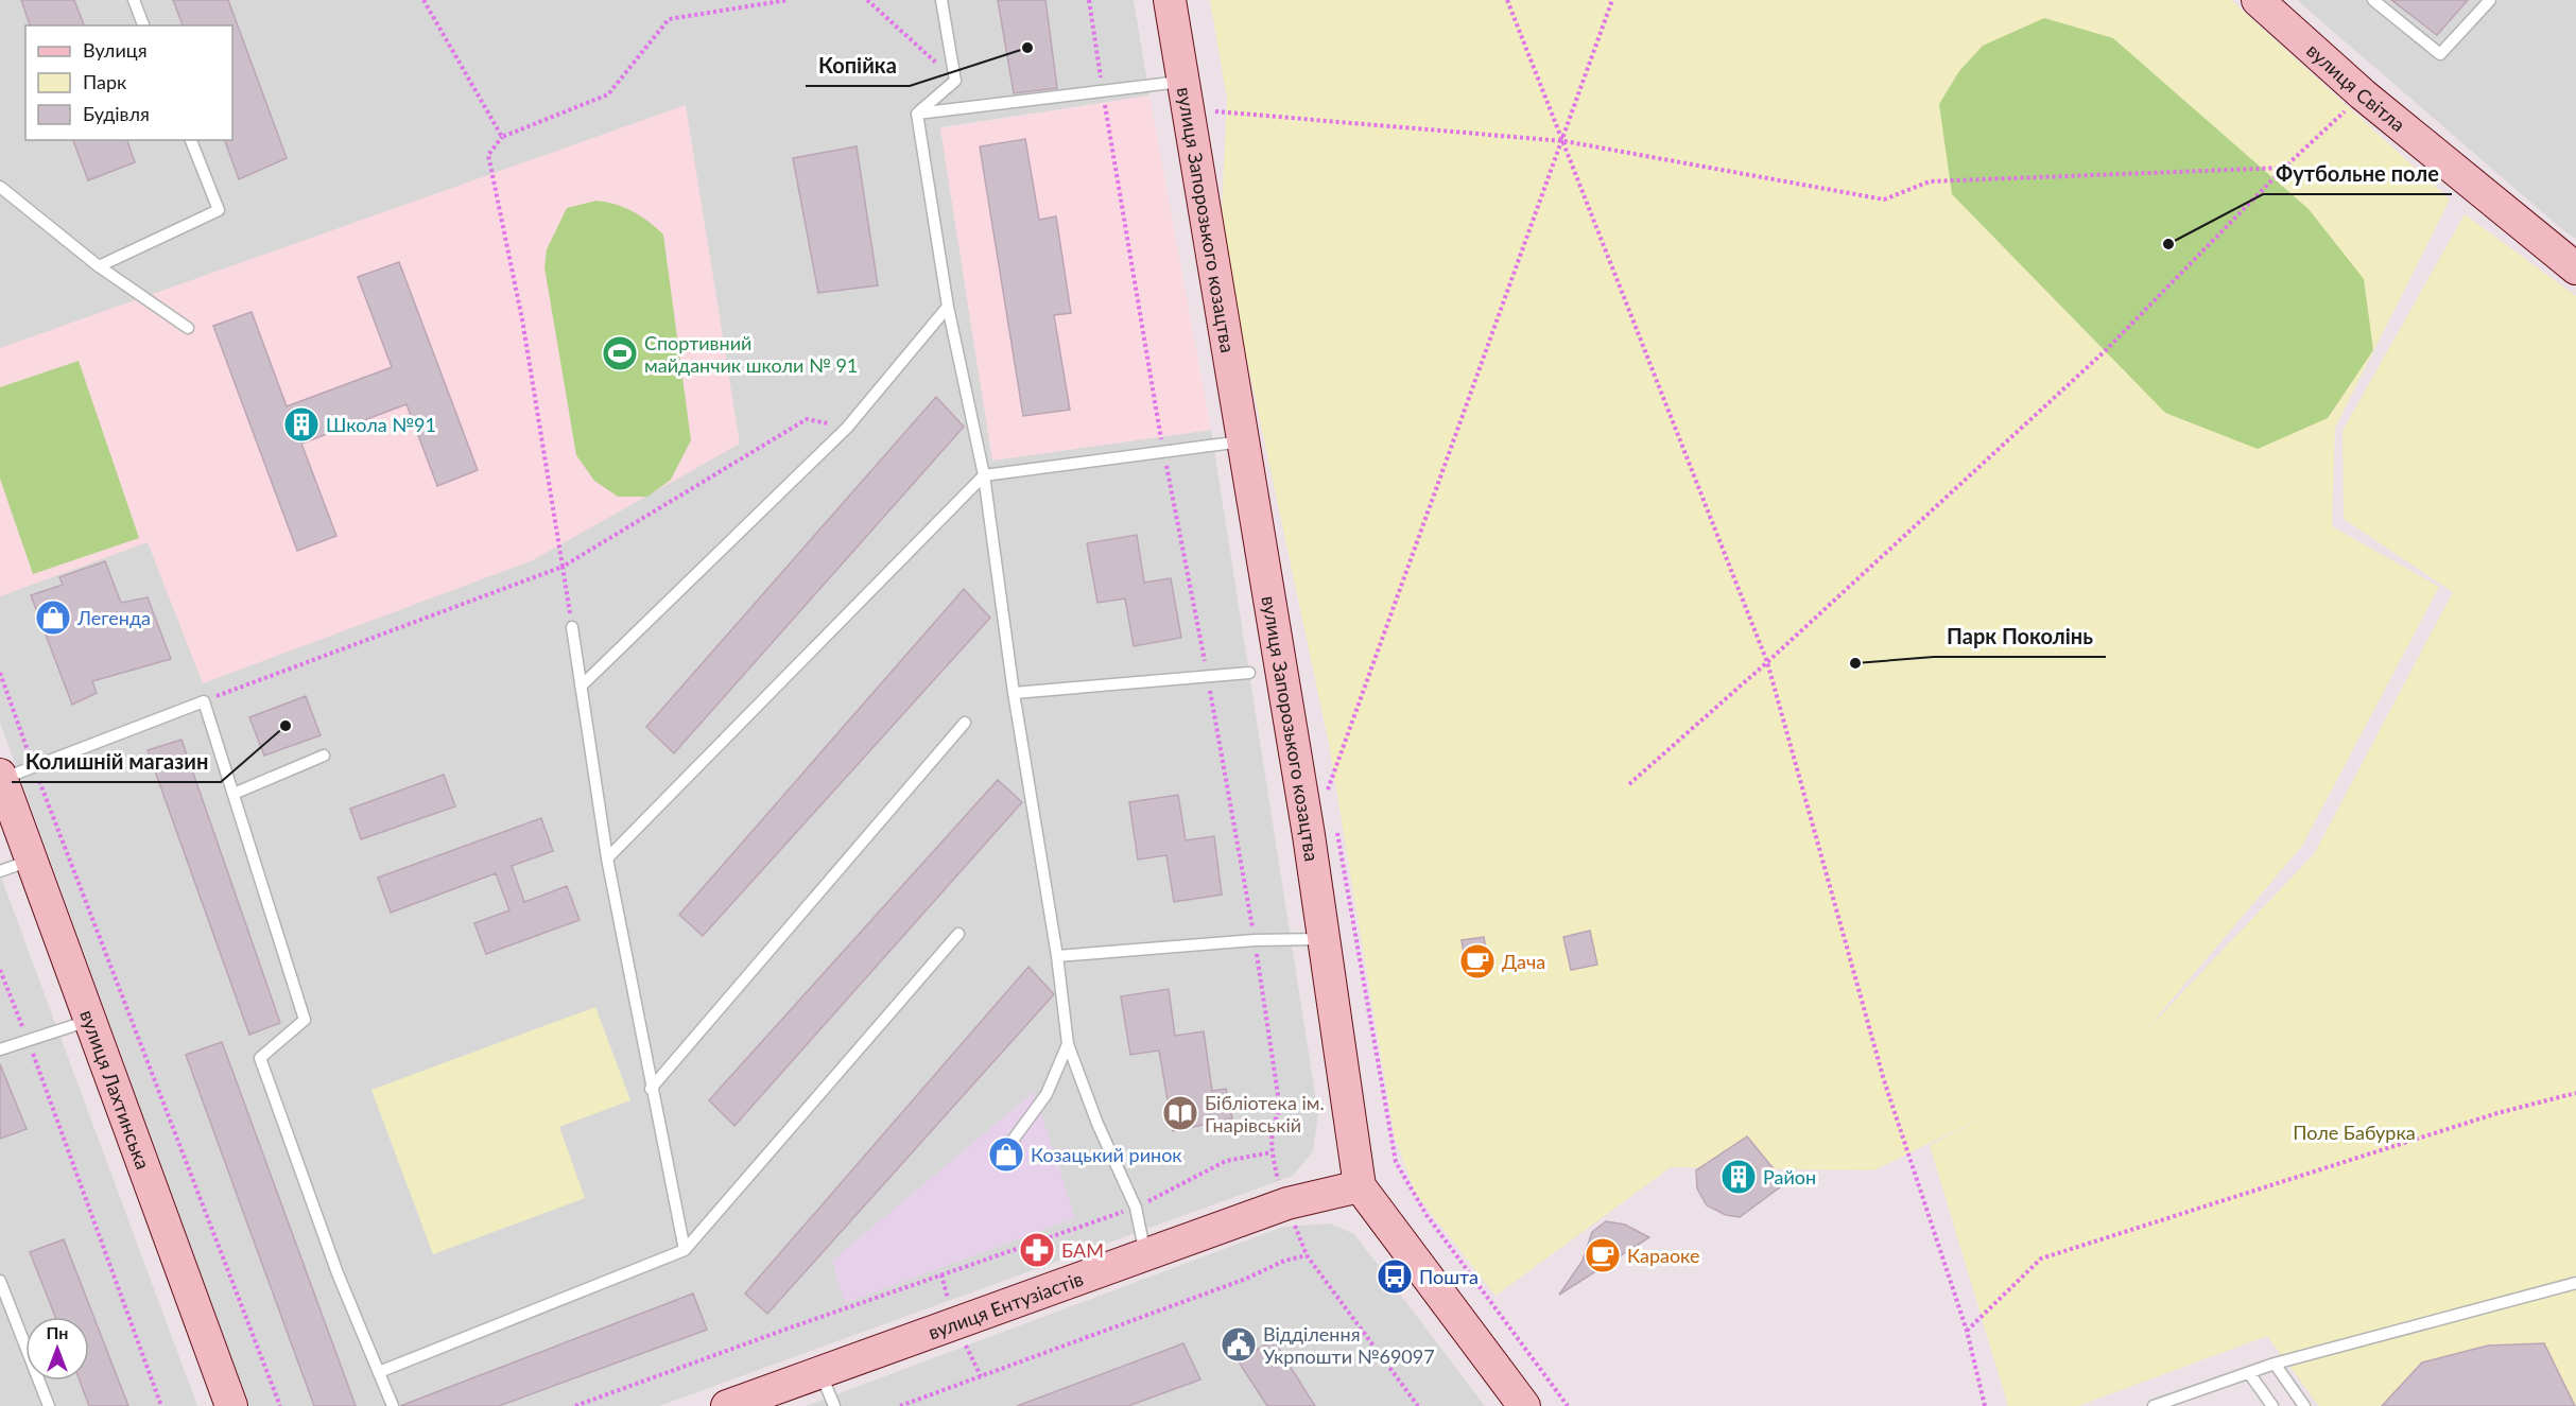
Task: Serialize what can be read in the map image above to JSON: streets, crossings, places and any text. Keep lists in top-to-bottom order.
{
  "streets": {
    "street": [
      "вулиця Світла",
      "вулиця Запорозького козацтва",
      "вулиця Лахтинська",
      "вулиця Ентузіастів"
    ]
  },
  "crossings": [
    ["вулиця Запорозького козацтва", "вулиця Ентузіастів"]
  ],
  "parks": ["Поле Бабурка"],
  "places": {
    "other": [
      "Копійка",
      "Футбольне поле",
      "Парк Поколінь",
      "Колишній магазин"
    ],
    "sports": ["Спортивний майданчик школи № 91"],
    "building": ["Школа №91", "Район"],
    "shop": ["Легенда", "Козацький ринок"],
    "cafe": ["Дача", "Караоке"],
    "library": ["Бібліотека ім. Гнарівській"],
    "pharmacy": ["БАМ"],
    "bus stop": ["Пошта"],
    "public building": ["Відділення Укрпошти №69097"]
  },
  "legend": ["Вулиця", "Парк", "Будівля"],
  "north": "top"
}
